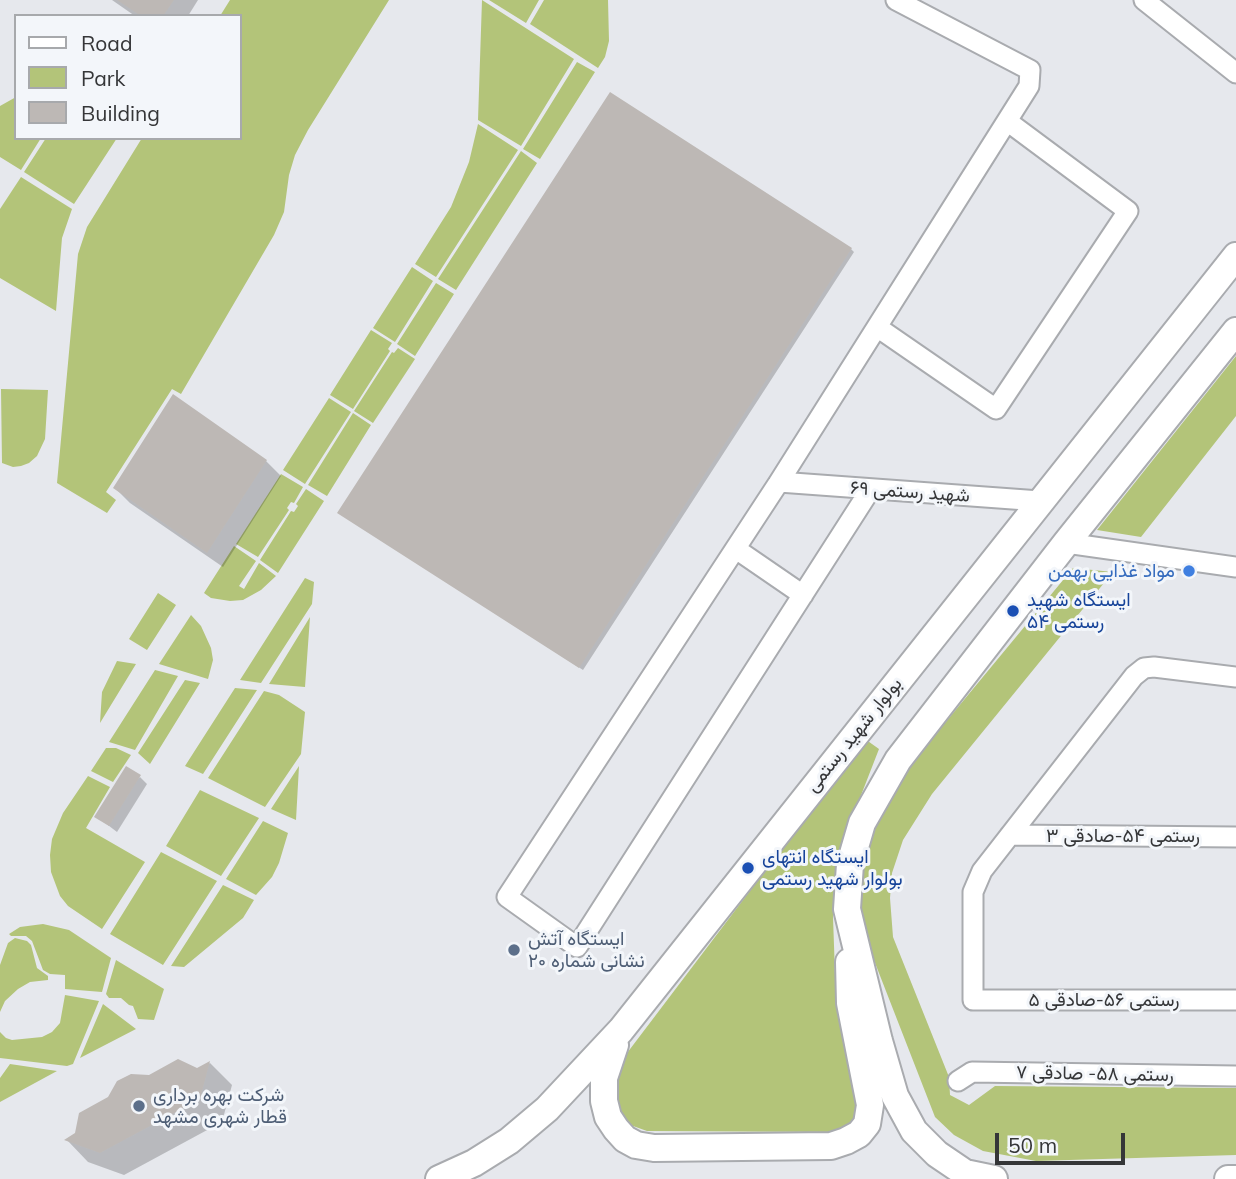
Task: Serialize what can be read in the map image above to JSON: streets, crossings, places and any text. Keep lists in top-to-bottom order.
{
  "streets": {
    "main road": ["بولوار شهید رستمی"],
    "street": [
      "شهید رستمی ۶۹",
      "رستمی ۵۴-صادقی ۳",
      "رستمی ۵۶-صادقی ۵",
      "رستمی ۵۸- صادقی ۷"
    ]
  },
  "crossings": [
    ["شهید رستمی ۶۹", "بولوار شهید رستمی"],
    ["رستمی ۵۴-صادقی ۳", "رستمی ۵۶-صادقی ۵"]
  ],
  "places": [
    "مواد غذایی بهمن",
    "ایستگاه شهید رستمی ۵۴",
    "ایستگاه انتهای بولوار شهید رستمی",
    "ایستگاه آتش نشانی شماره ۲۰",
    "شرکت بهره برداری قطار شهری مشهد"
  ],
  "legend": ["Road", "Park", "Building"],
  "scale_bar": "50 m"
}
